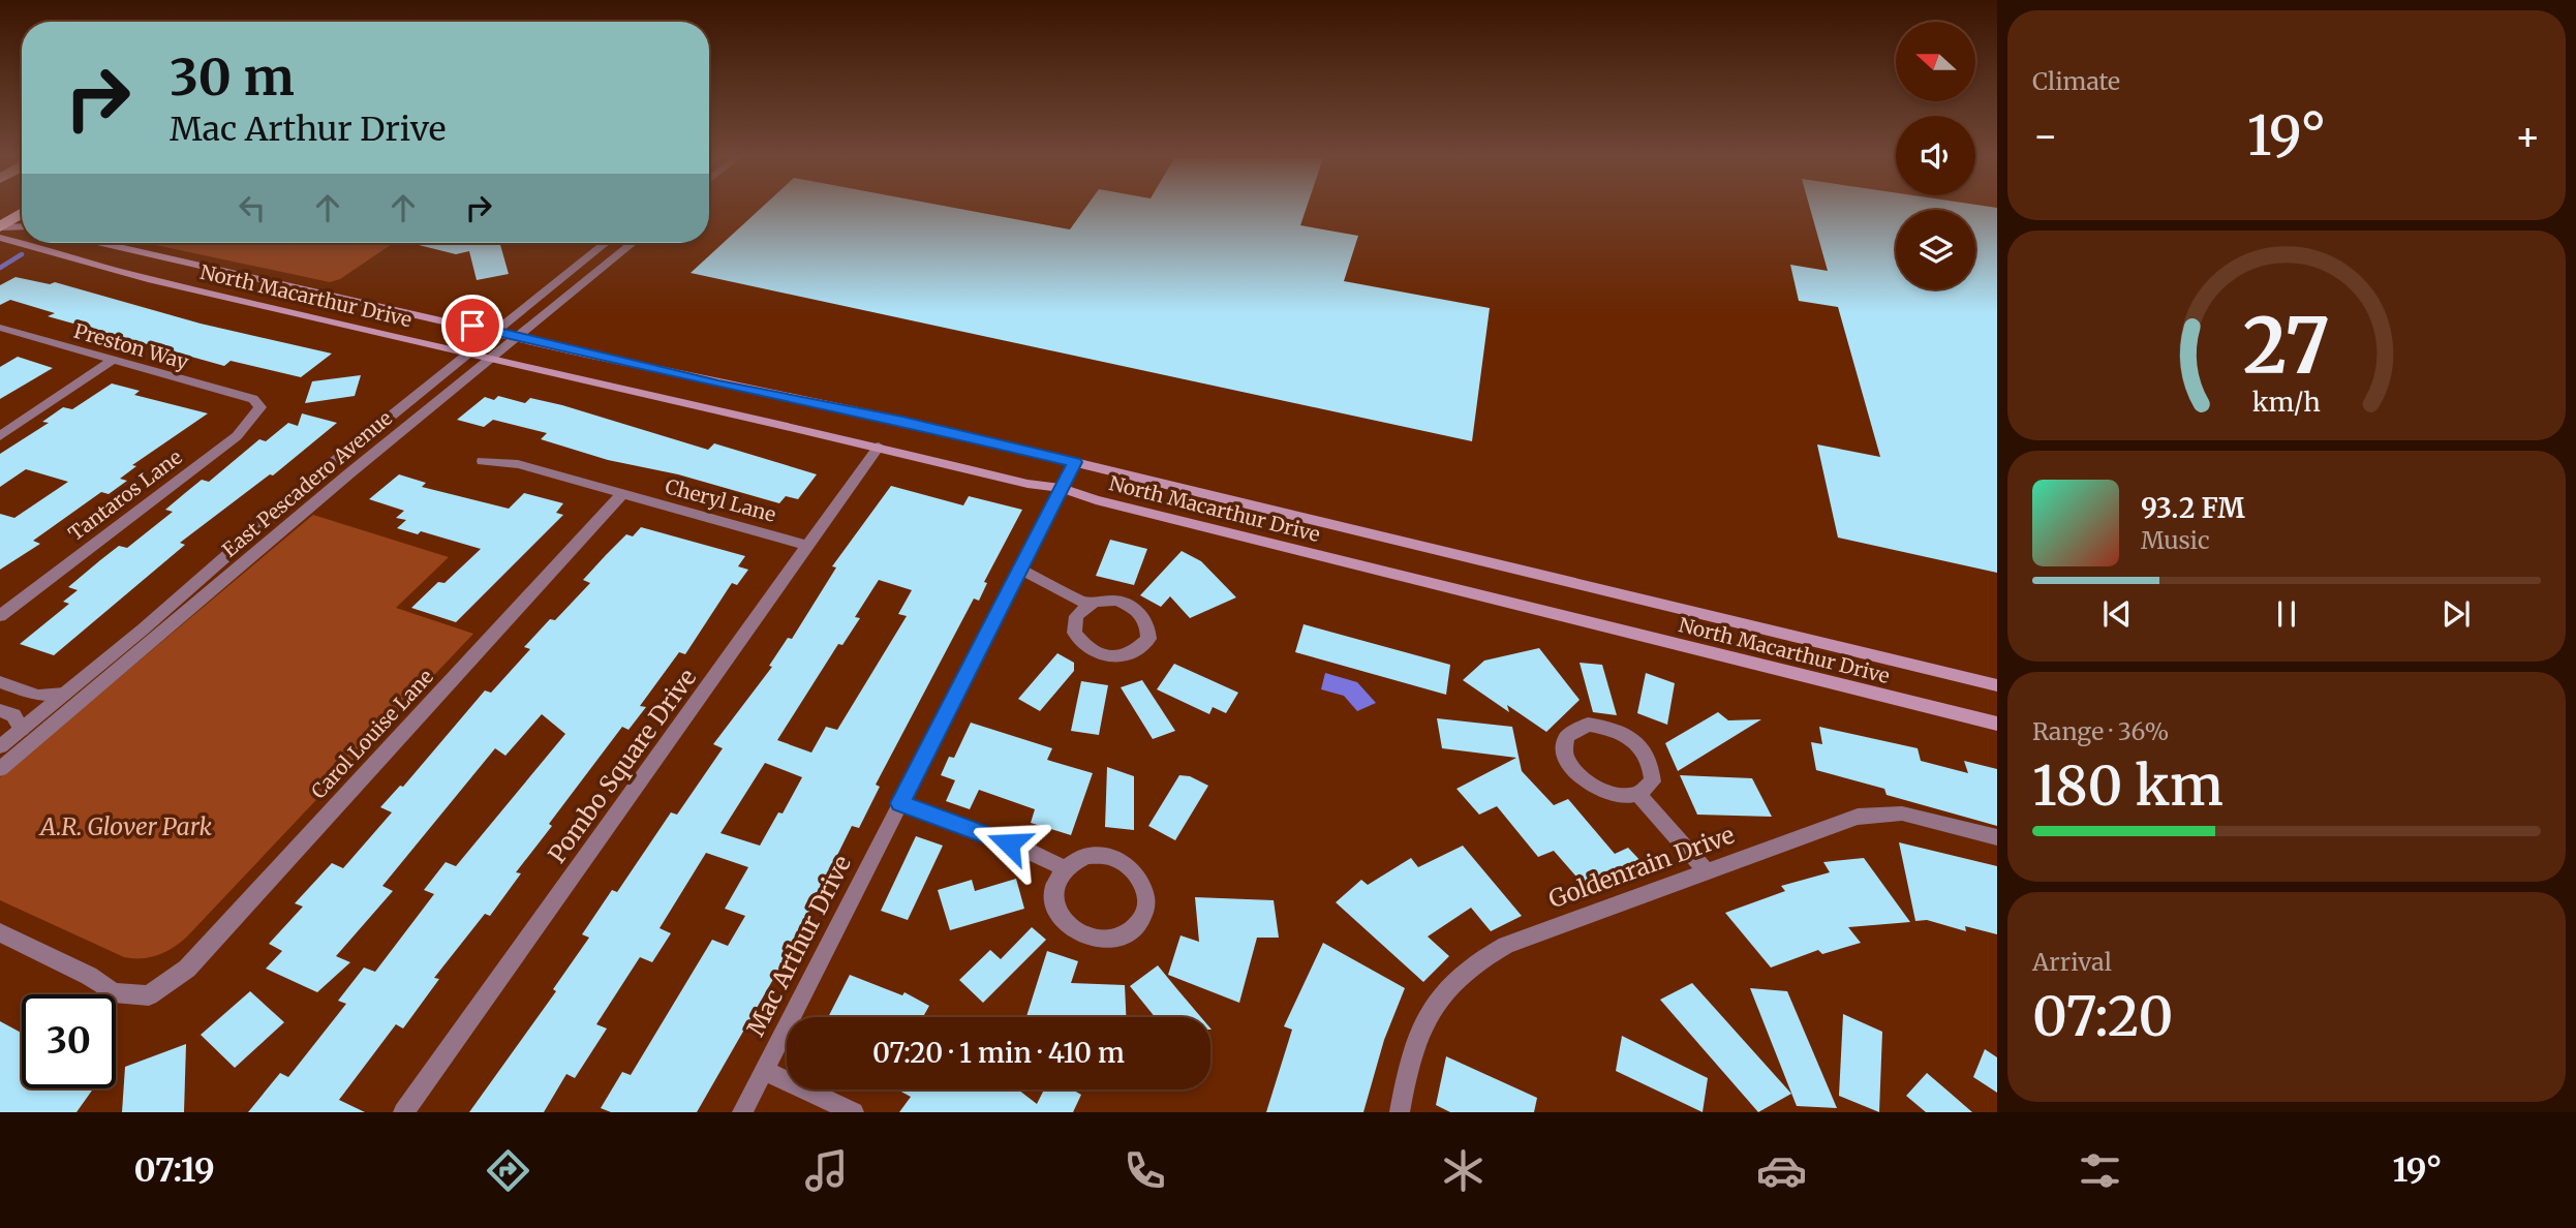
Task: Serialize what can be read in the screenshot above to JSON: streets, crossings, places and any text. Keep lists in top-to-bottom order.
{
  "streets": {
    "main road": ["North Macarthur Drive"],
    "street": [
      "Preston Way",
      "East Pescadero Avenue",
      "Tantaros Lane",
      "Cheryl Lane",
      "Carol Louise Lane",
      "Pombo Square Drive",
      "Goldenrain Drive",
      "Mac Arthur Drive"
    ]
  },
  "crossings": [
    ["North Macarthur Drive", "East Pescadero Avenue"],
    ["North Macarthur Drive", "Pombo Square Drive"],
    ["North Macarthur Drive", "Mac Arthur Drive"],
    ["Preston Way", "Tantaros Lane"],
    ["Cheryl Lane", "Carol Louise Lane"],
    ["Cheryl Lane", "Pombo Square Drive"]
  ],
  "parks": ["A.R. Glover Park"],
  "north": "left",
  "page": {
    "tile": [
      "Climate",
      ["Range · 36%", "180 km"],
      ["Arrival", "07:20"]
    ],
    "turn": ["30 m", "Mac Arthur Drive"],
    "heat": ["−", "19°", "+"],
    "song": ["93.2 FM", "Music"],
    "limit": "30",
    "trip": "07:20 · 1 min · 410 m",
    "tabs": ["07:19", "19°"],
    "gauge": ["27", "km/h"]
  }
}
